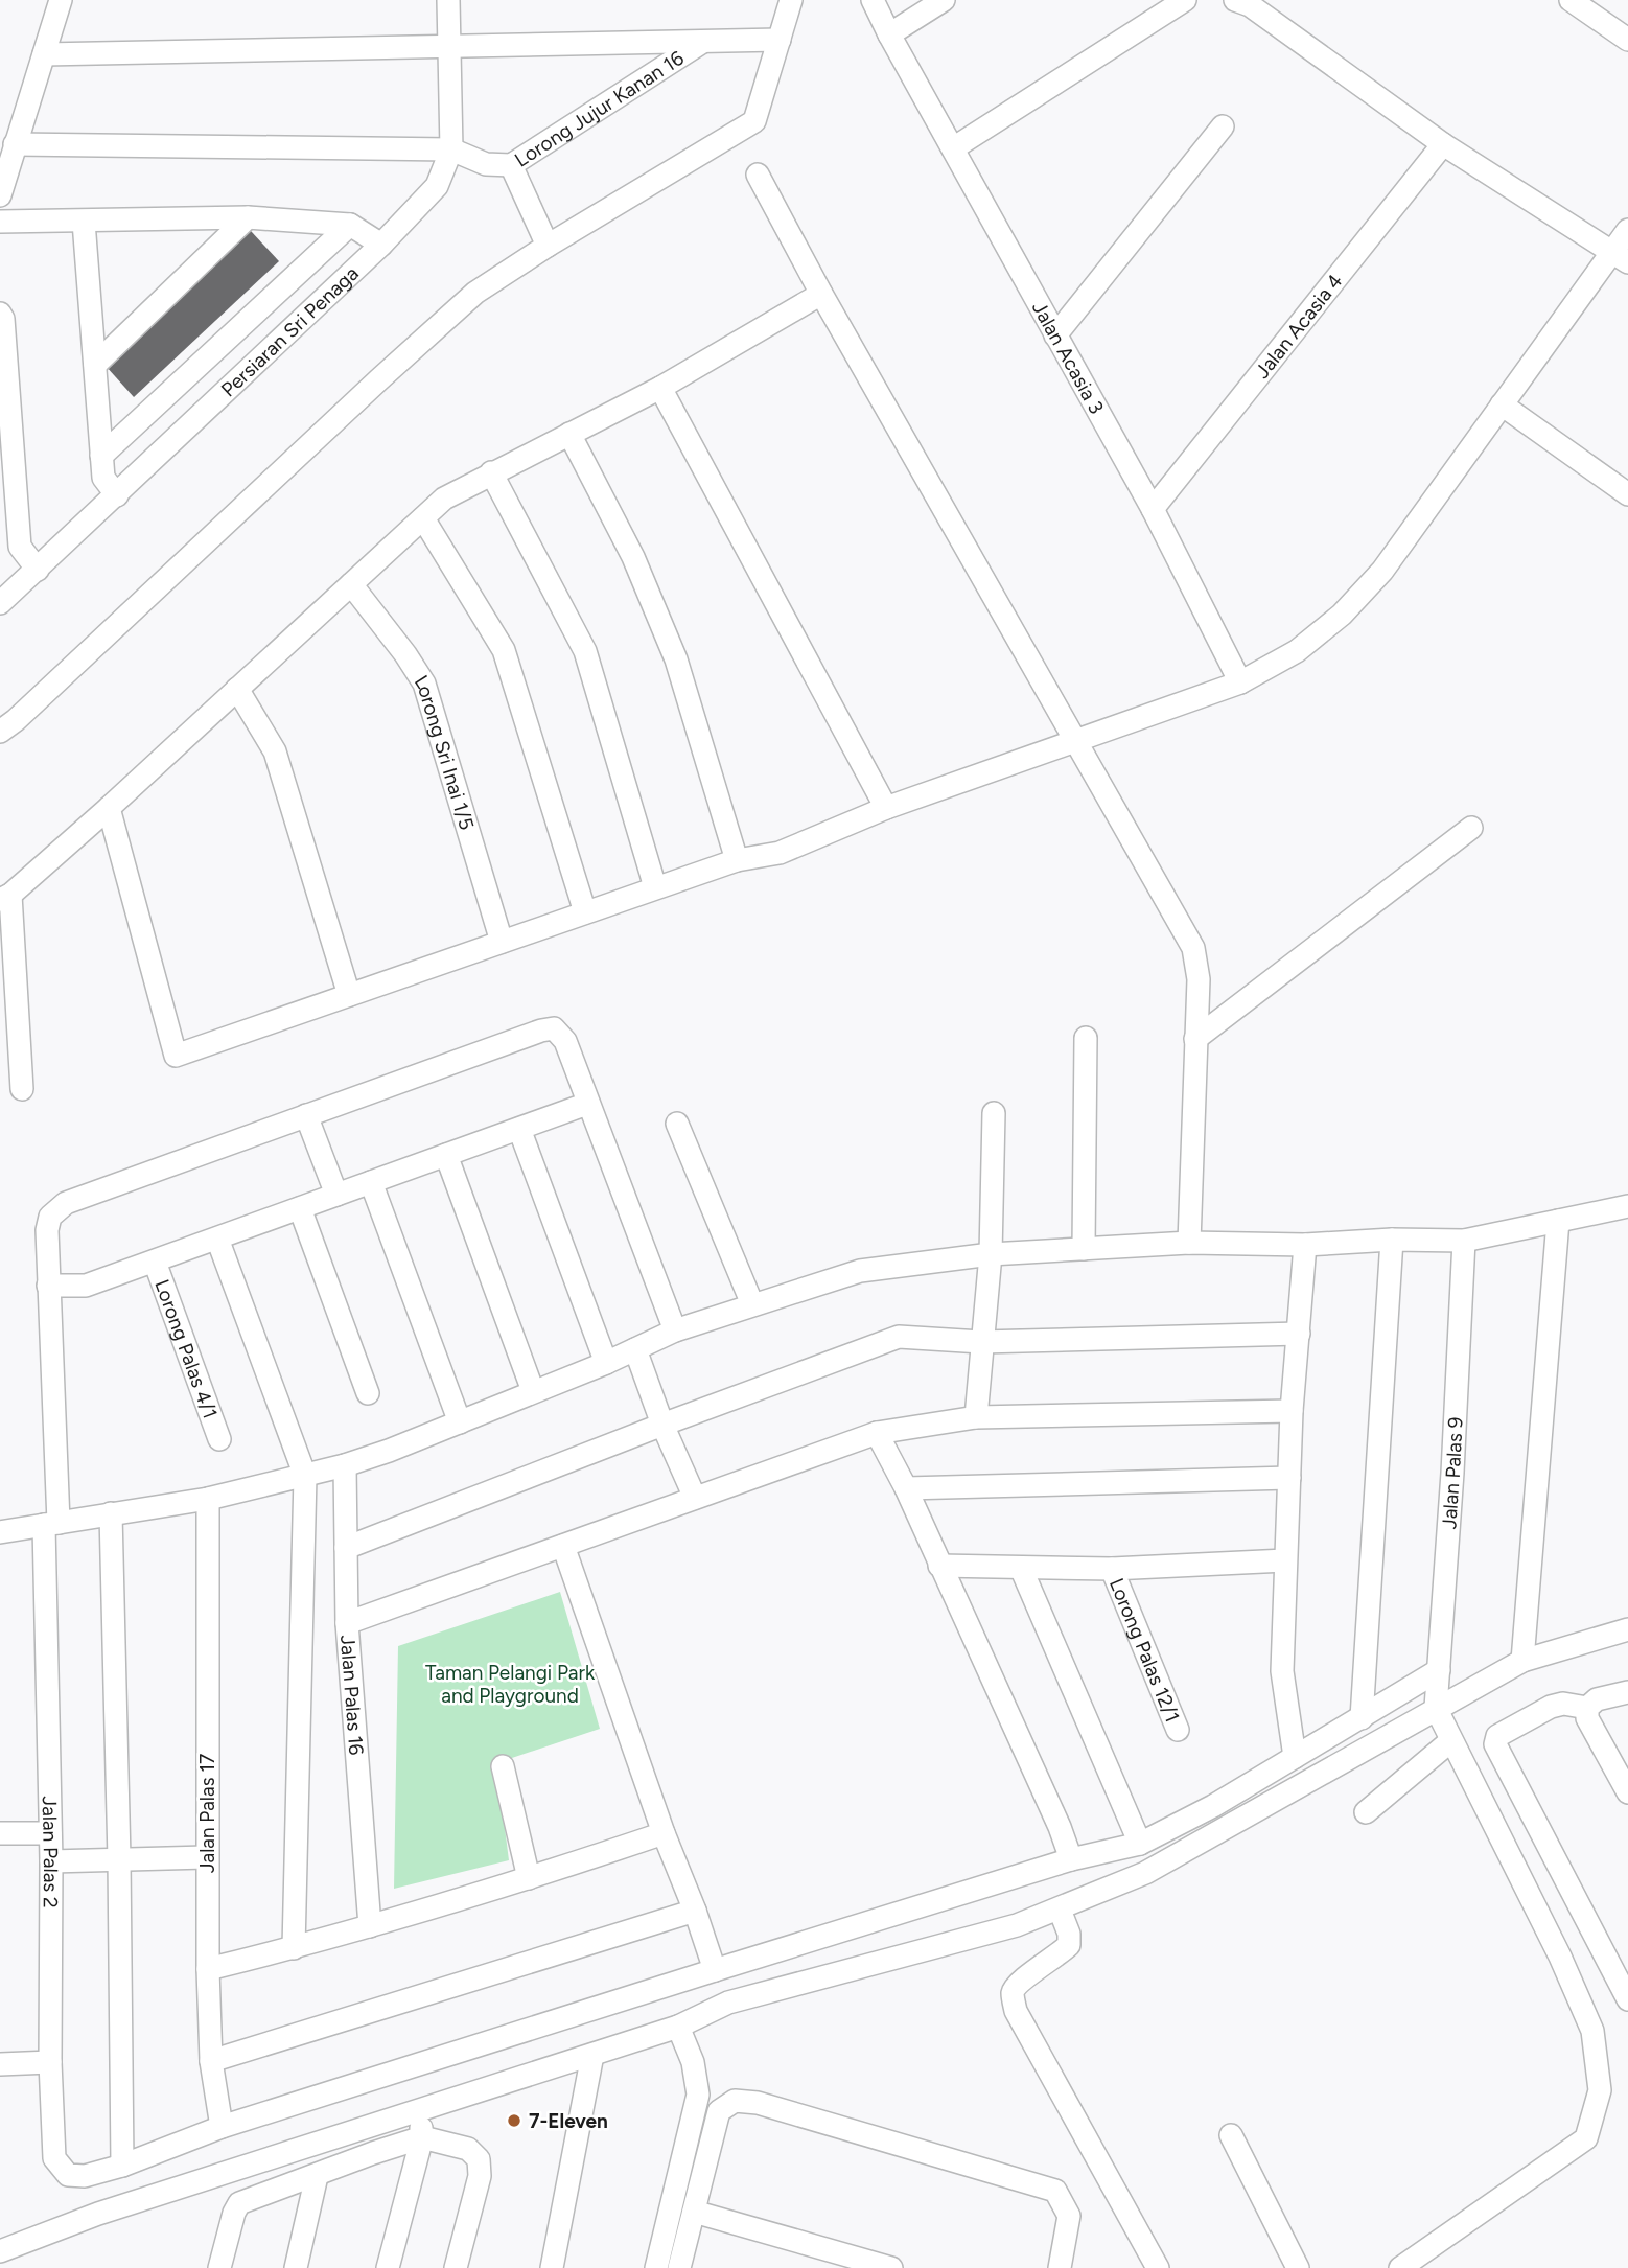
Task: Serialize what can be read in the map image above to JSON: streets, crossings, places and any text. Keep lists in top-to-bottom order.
{
  "streets": {
    "street": [
      "Lorong Jujur Kanan 16",
      "Jalan Acasia 4",
      "Persiaran Sri Penaga",
      "Jalan Acasia 3",
      "Lorong Sri Inai 1/5",
      "Lorong Palas 4/1",
      "Jalan Palas 9",
      "Lorong Palas 12/1",
      "Jalan Palas 16",
      "Jalan Palas 17",
      "Jalan Palas 2"
    ]
  },
  "crossings": [
    ["Lorong Jujur Kanan 16", "Persiaran Sri Penaga"],
    ["Jalan Acasia 4", "Jalan Acasia 3"]
  ],
  "parks": ["Taman Pelangi Park and Playground"],
  "places": ["7-Eleven"]
}
